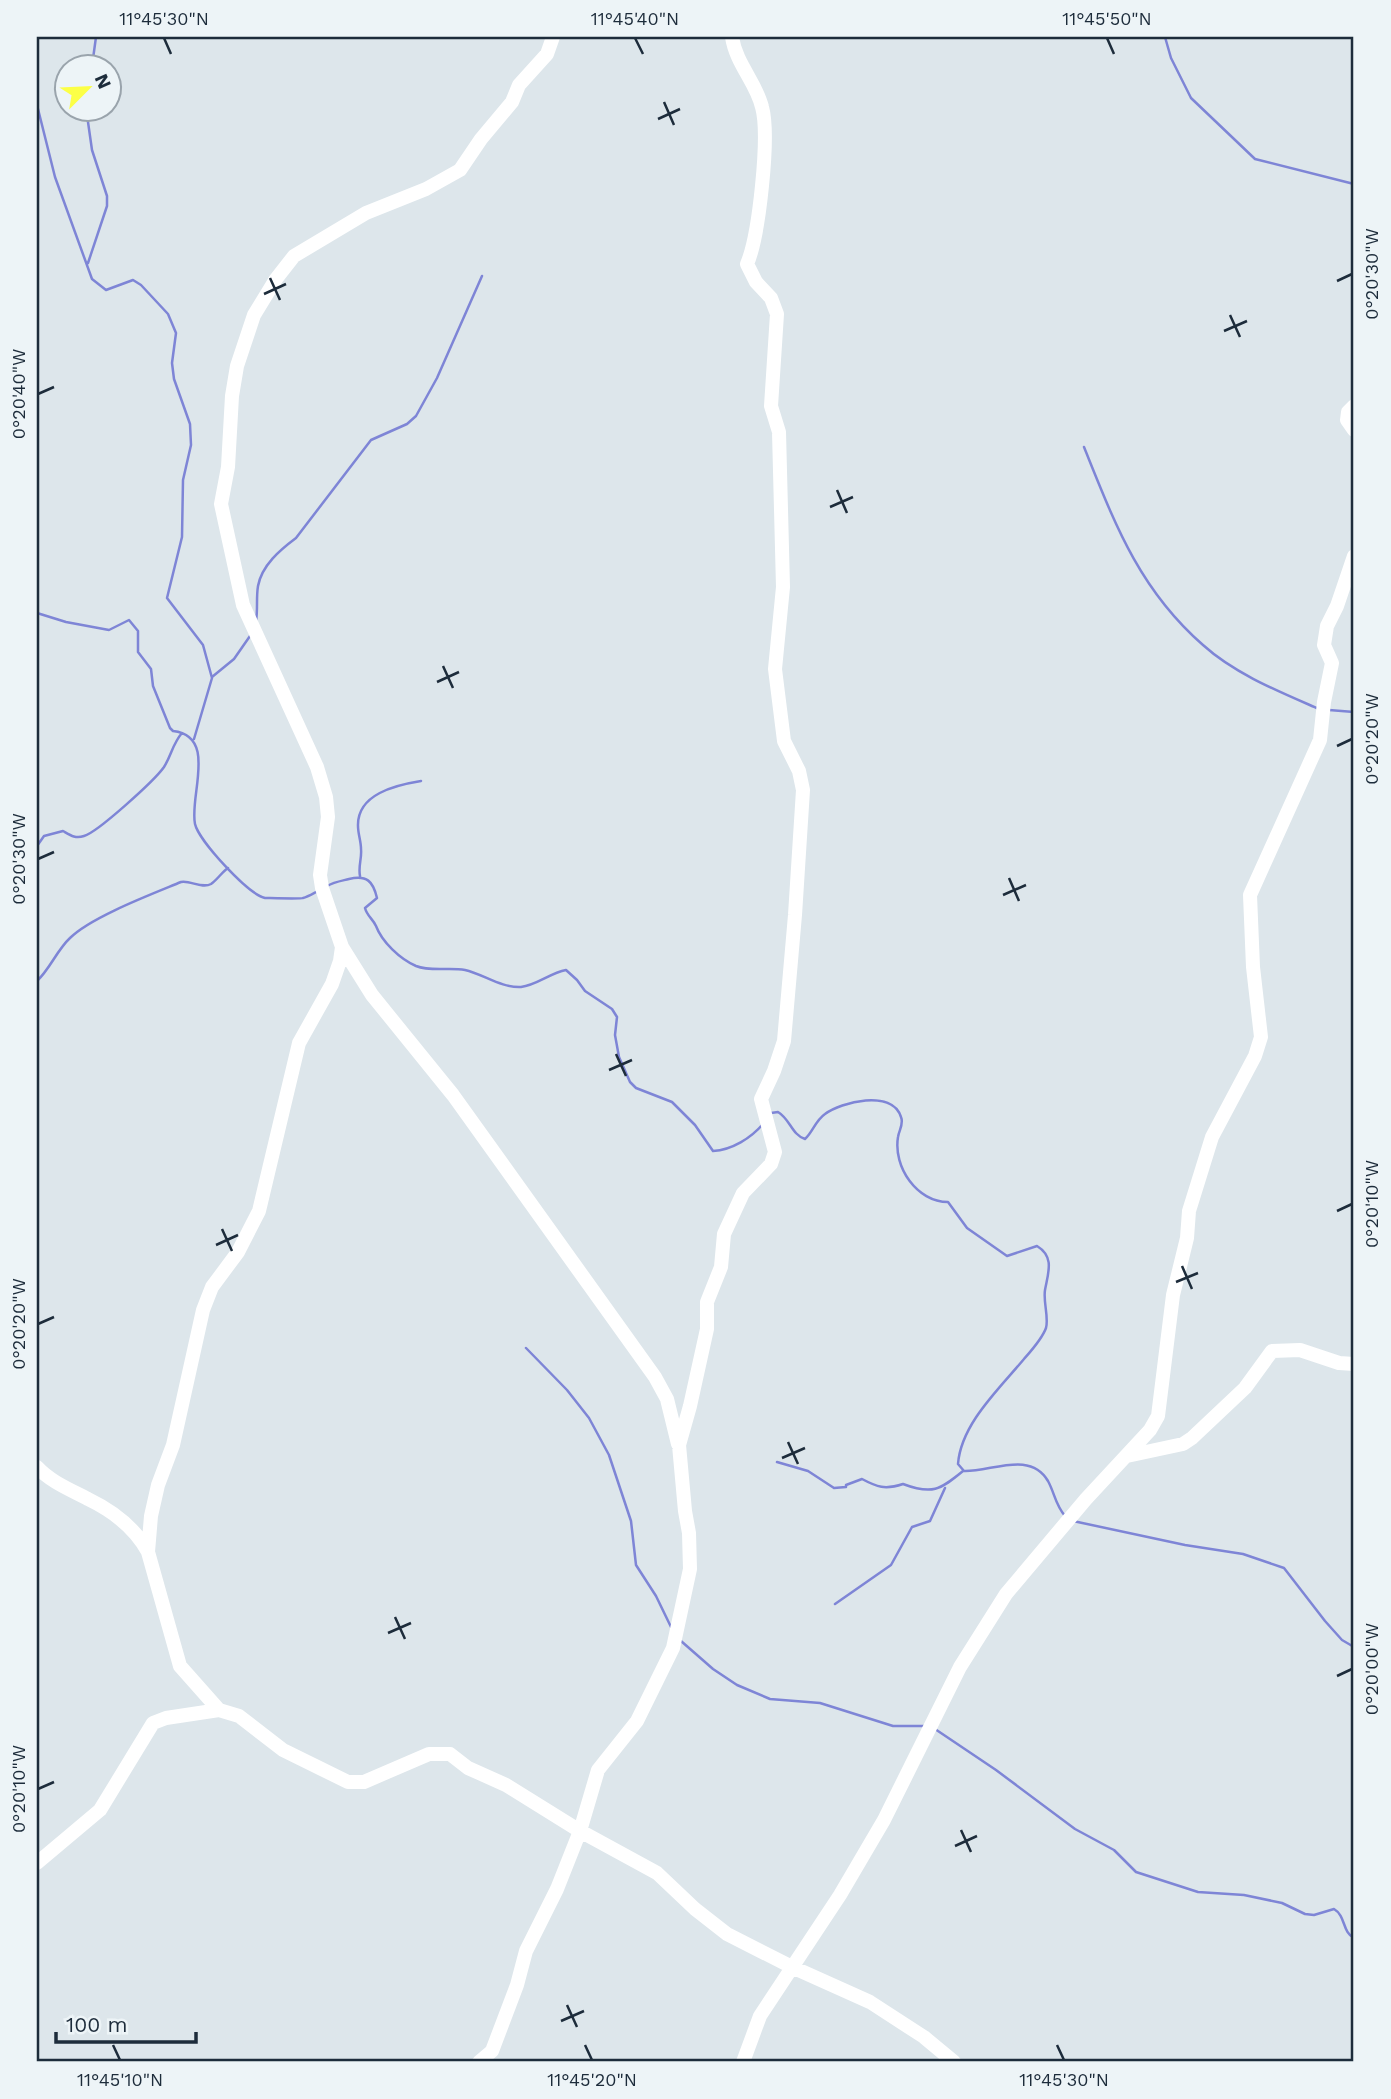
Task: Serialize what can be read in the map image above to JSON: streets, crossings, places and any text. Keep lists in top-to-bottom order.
{
  "scale_bar": "100 m",
  "north": "top right",
  "coordinates": [
    "11°45'30\"N",
    "11°45'40\"N",
    "11°45'50\"N",
    "0°20'30\"W",
    "0°20'40\"W",
    "0°20'20\"W",
    "0°20'10\"W",
    "0°20'00\"W",
    "11°45'10\"N",
    "11°45'20\"N"
  ]
}
